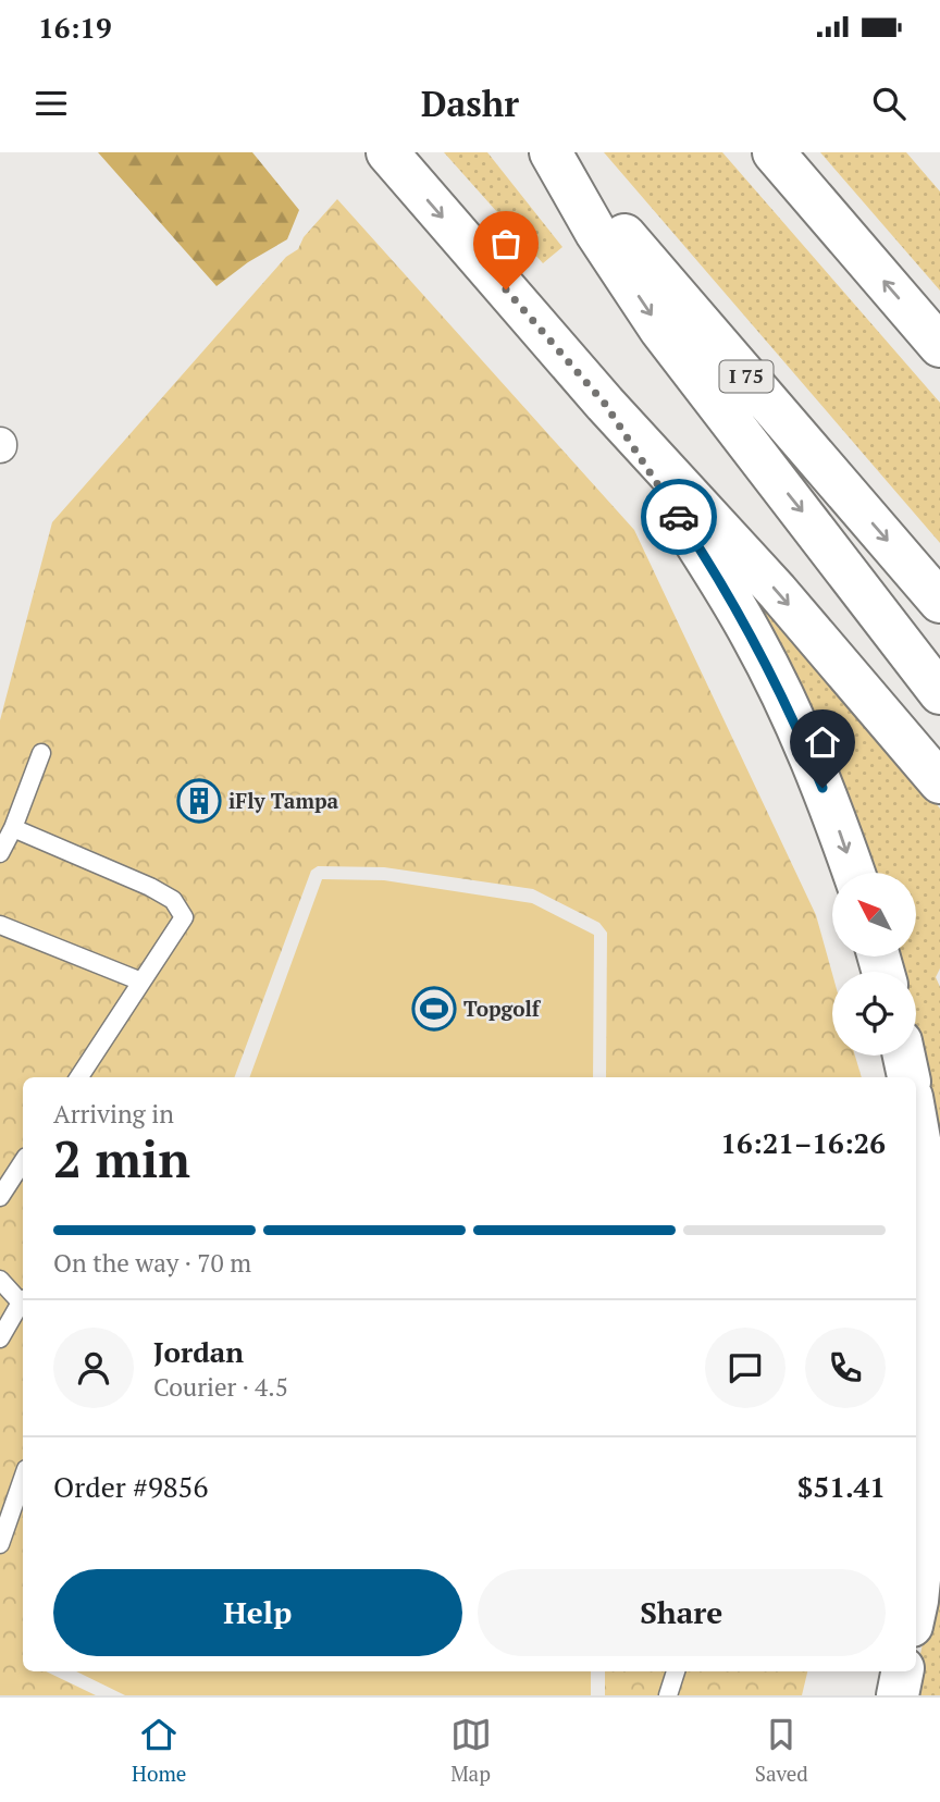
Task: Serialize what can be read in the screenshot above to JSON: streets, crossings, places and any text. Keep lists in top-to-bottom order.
{
  "streets": {
    "highway": ["I 75"]
  },
  "places": {
    "building": ["iFly Tampa"],
    "sports": ["Topgolf"]
  },
  "north": "top left",
  "page": {
    "status": "16:19",
    "header": "Dashr",
    "heading": ["2 min", "Arriving in", "16:21–16:26"],
    "panel": [
      "Jordan",
      "Courier · 4.5",
      "Order #9856",
      "$51.41"
    ],
    "bar": "On the way · 70 m",
    "buttons": ["Help", "Share"],
    "tabs": ["Home", "Map", "Saved"]
  }
}
